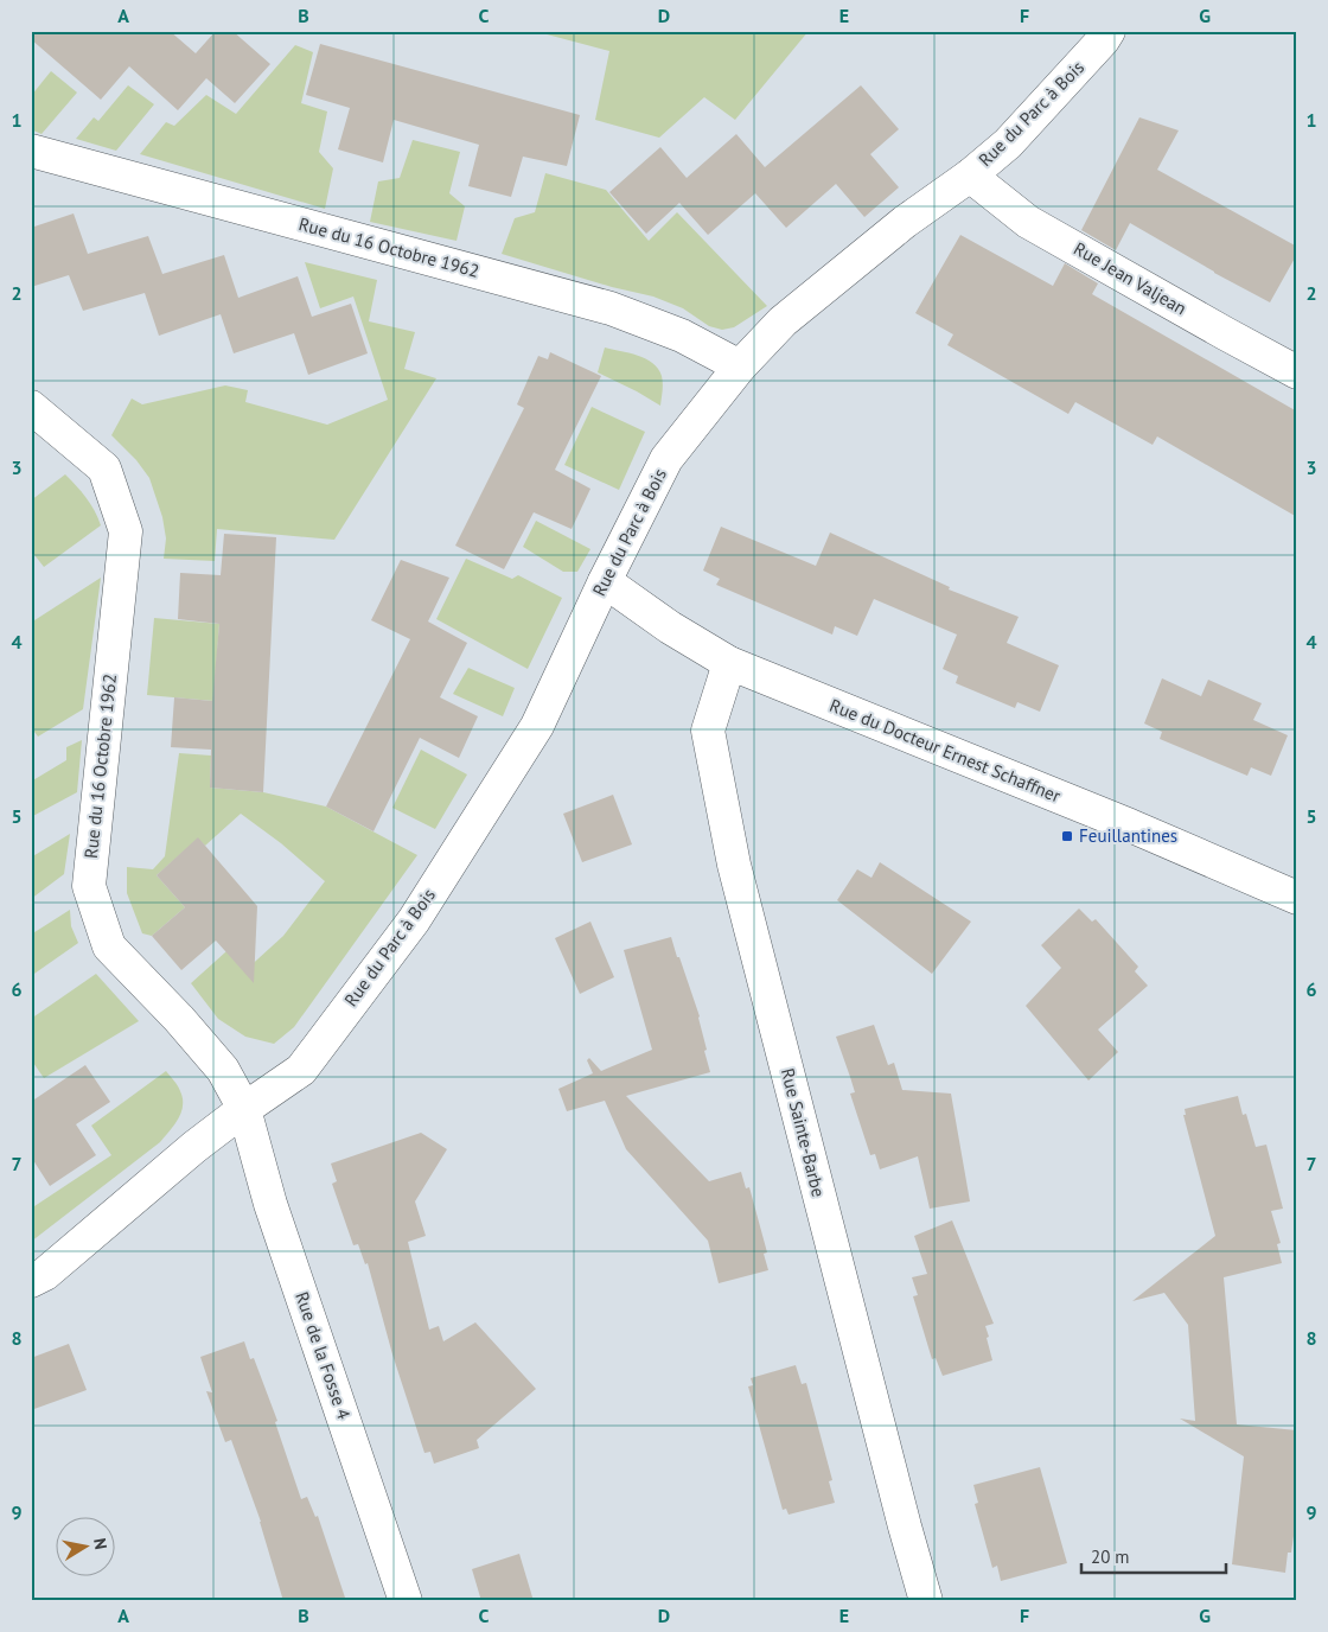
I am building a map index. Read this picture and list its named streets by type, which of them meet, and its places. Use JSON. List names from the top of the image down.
{
  "streets": {
    "street": [
      "Rue du Parc à Bois",
      "Rue du 16 Octobre 1962",
      "Rue Jean Valjean",
      "Rue du Docteur Ernest Schaffner",
      "Rue Sainte-Barbe",
      "Rue de la Fosse 4"
    ]
  },
  "crossings": [
    ["Rue du Parc à Bois", "Rue du 16 Octobre 1962"],
    ["Rue du Parc à Bois", "Rue Jean Valjean"],
    ["Rue du Parc à Bois", "Rue du Docteur Ernest Schaffner"],
    ["Rue du Parc à Bois", "Rue de la Fosse 4"],
    ["Rue du 16 Octobre 1962", "Rue de la Fosse 4"],
    ["Rue du Docteur Ernest Schaffner", "Rue Sainte-Barbe"]
  ],
  "places": {
    "transit": ["Feuillantines"]
  },
  "scale_bar": "20 m",
  "north": "right",
  "grid": {
    "columns": [
      "A",
      "B",
      "C",
      "D",
      "E",
      "F",
      "G"
    ],
    "rows": [
      "1",
      "2",
      "3",
      "4",
      "5",
      "6",
      "7",
      "8",
      "9"
    ]
  }
}
